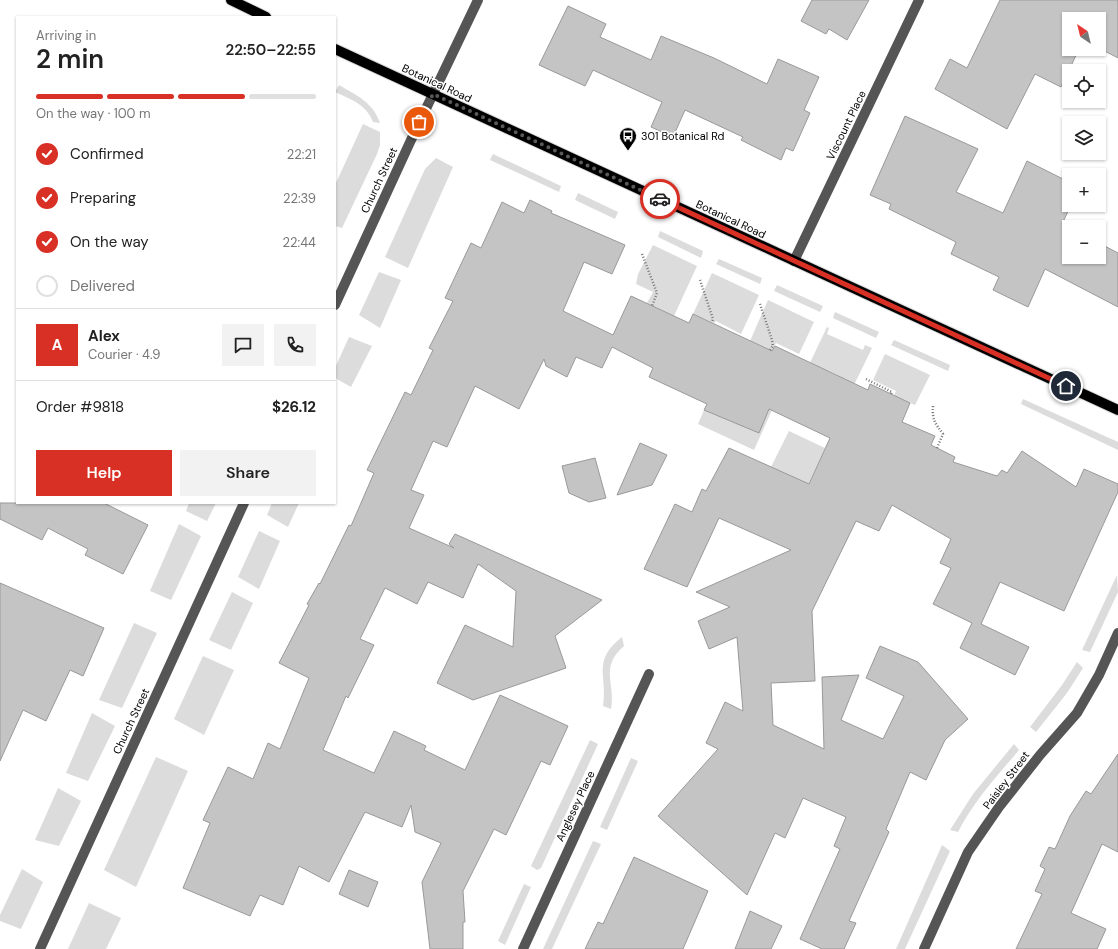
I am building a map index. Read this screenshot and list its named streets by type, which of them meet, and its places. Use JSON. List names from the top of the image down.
{
  "streets": {
    "main road": ["Botanical Road"],
    "street": [
      "Viscount Place",
      "Church Street",
      "Paisley Street",
      "Anglesey Place"
    ]
  },
  "crossings": [
    ["Botanical Road", "Viscount Place"],
    ["Botanical Road", "Church Street"]
  ],
  "places": {
    "bus stop": ["301 Botanical Rd"]
  },
  "north": "top left",
  "page": {
    "map_buttons": ["+", "−"],
    "heading": ["2 min", "Arriving in", "22:50–22:55"],
    "panel": [
      "Alex",
      "Courier · 4.9",
      "Order #9818",
      "$26.12"
    ],
    "bar": "On the way · 100 m",
    "list": [
      ["Confirmed", "22:21"],
      ["Preparing", "22:39"],
      ["On the way", "22:44"],
      "Delivered"
    ],
    "round": "A",
    "buttons": ["Help", "Share"]
  }
}
